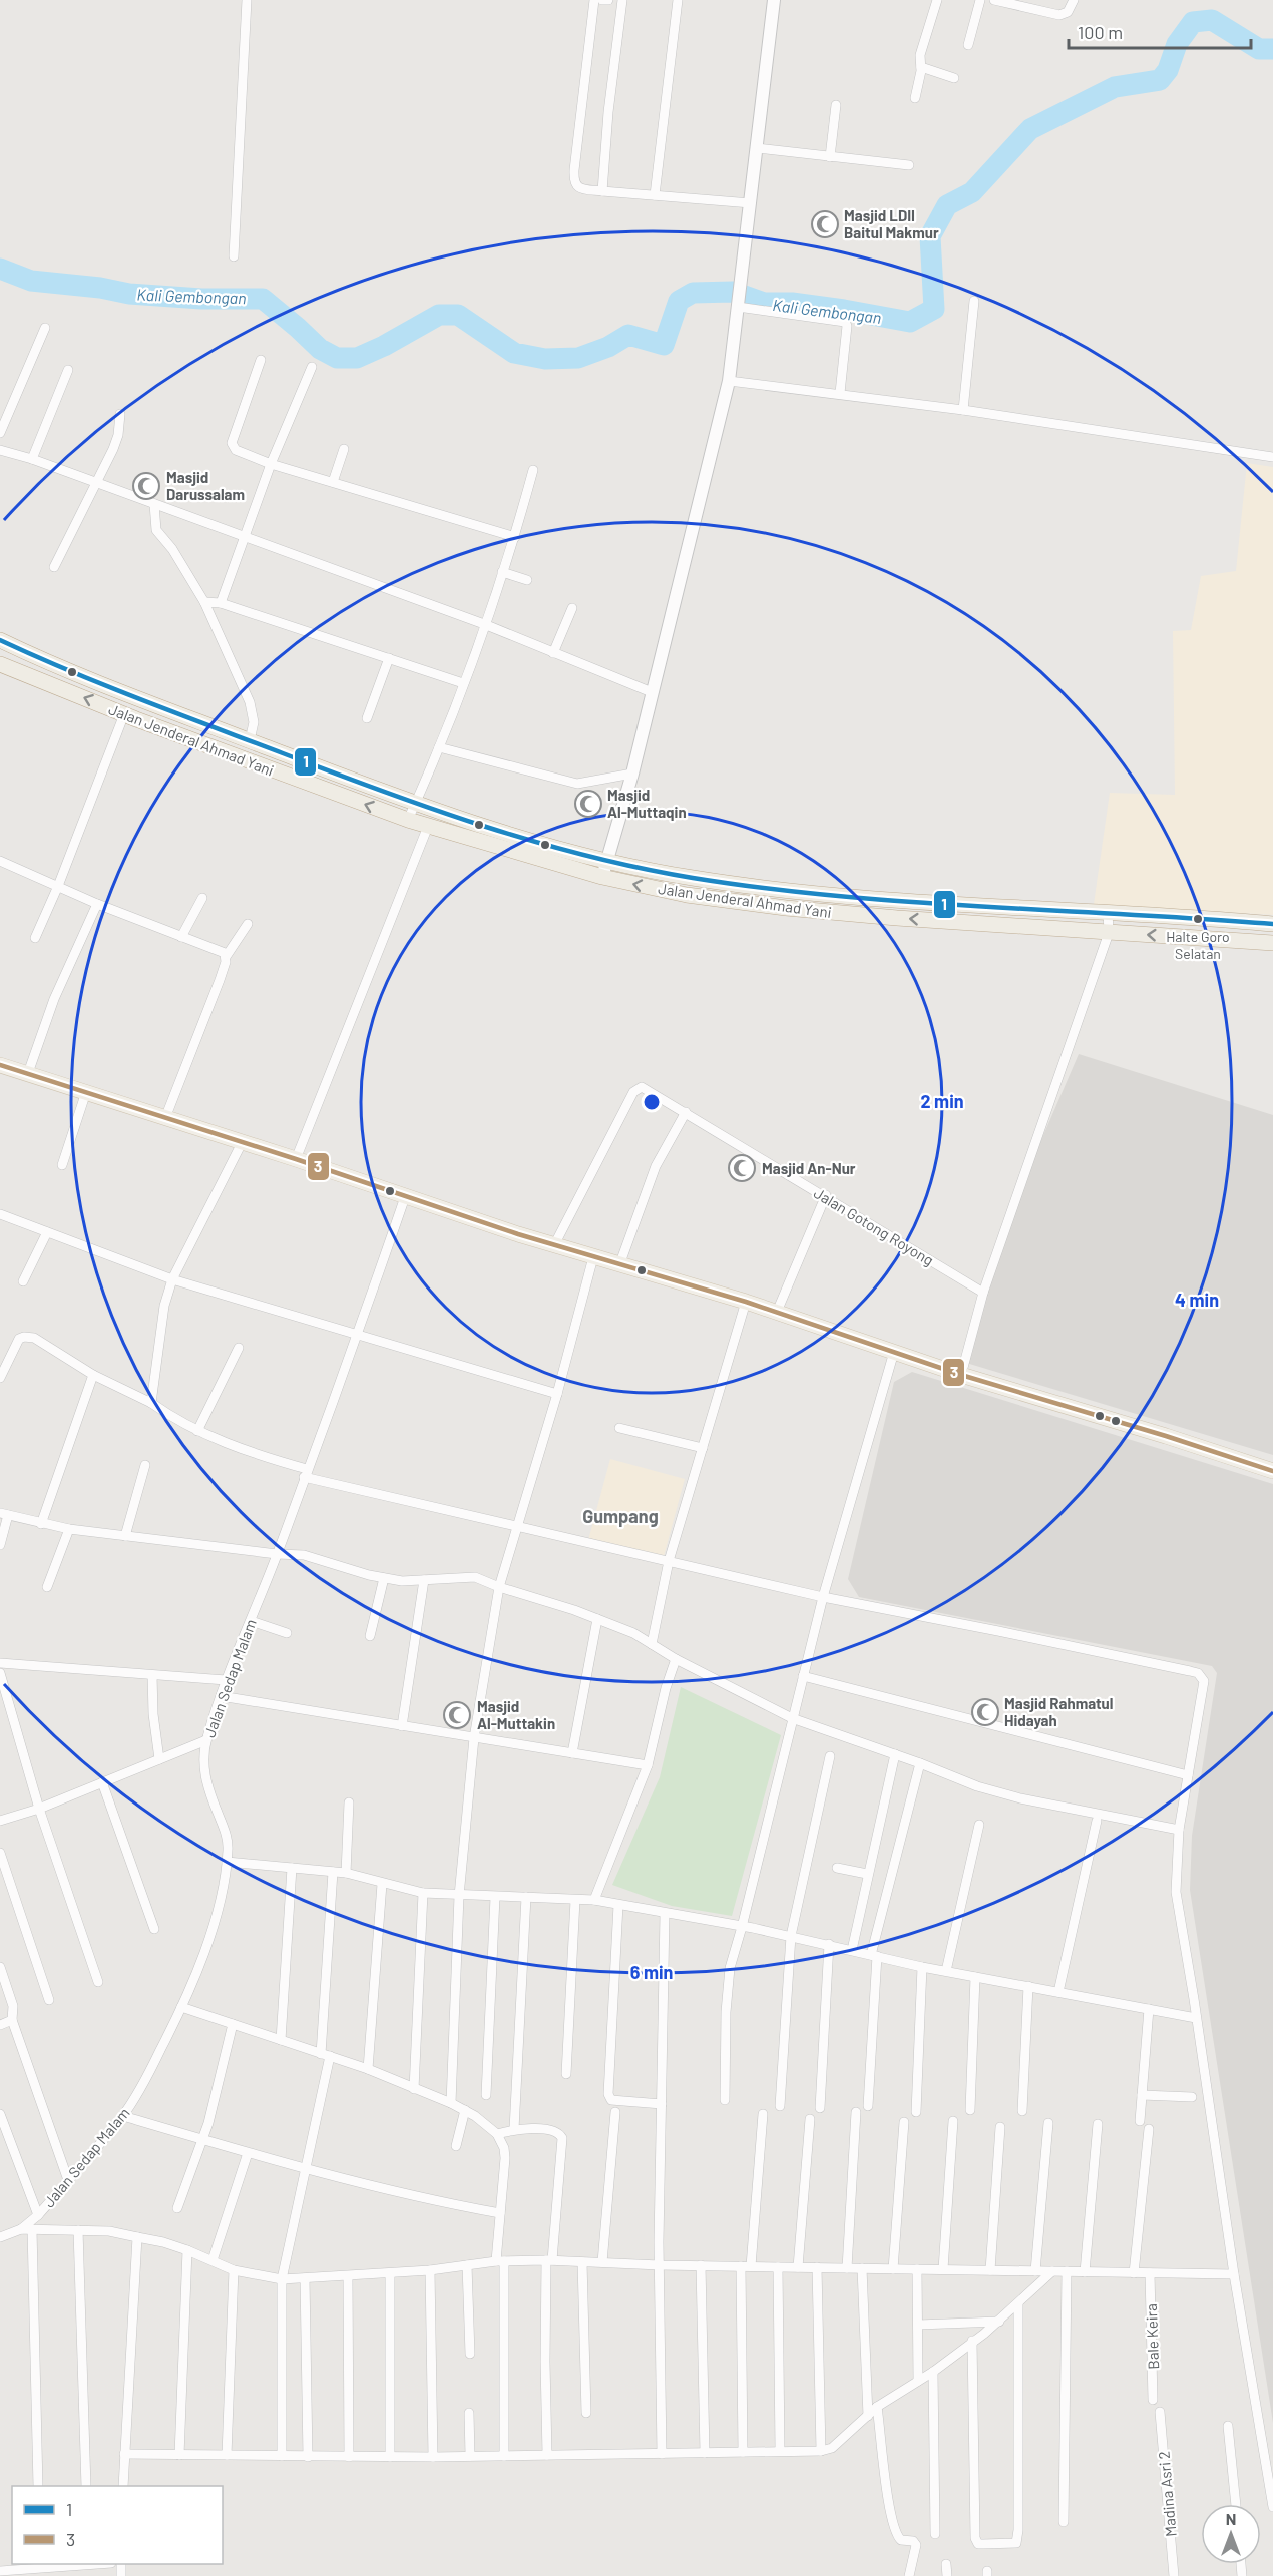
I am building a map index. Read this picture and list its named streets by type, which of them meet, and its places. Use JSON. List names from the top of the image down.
{
  "streets": {
    "highway": ["Jalan Jenderal Ahmad Yani"],
    "street": [
      "Jalan Gotong Royong",
      "Jalan Sedap Malam",
      "Bale Keira",
      "Madina Asri 2"
    ]
  },
  "districts": ["Gumpang"],
  "water": ["Kali Gembongan"],
  "places": {
    "mosque": [
      "Masjid LDII Baitul Makmur",
      "Masjid Darussalam",
      "Masjid Al-Muttaqin",
      "Masjid An-Nur",
      "Masjid Rahmatul Hidayah",
      "Masjid Al-Muttakin"
    ],
    "other": ["Halte Goro Selatan"]
  },
  "lines": ["transit line 1", "transit line 3"],
  "legend": ["1", "3"],
  "scale_bar": "100 m",
  "north": "top",
  "rings": ["2 min", "4 min", "6 min"]
}
